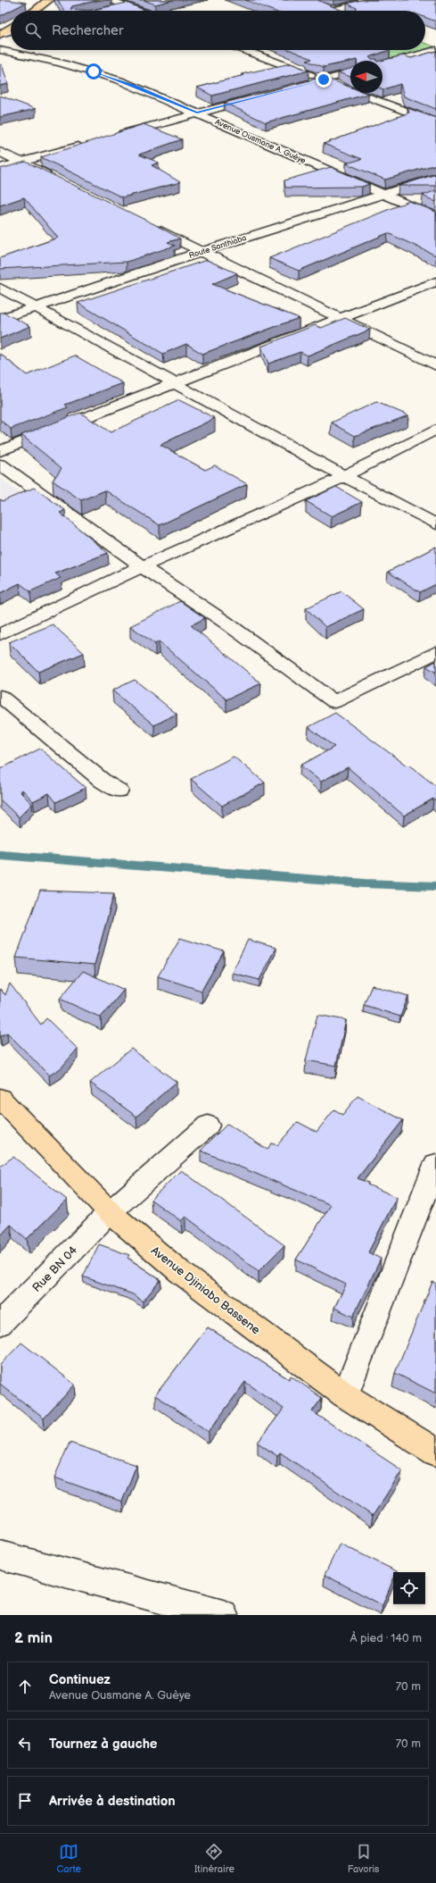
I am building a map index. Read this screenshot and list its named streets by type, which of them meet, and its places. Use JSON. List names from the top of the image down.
{
  "streets": {
    "main road": ["Avenue Djiniabo Bassene"],
    "street": ["Avenue Ousmane A. Guèye", "Route Santhiaba", "Rue BN 04"]
  },
  "crossings": [
    ["Avenue Ousmane A. Guèye", "Route Santhiaba"],
    ["Rue BN 04", "Avenue Djiniabo Bassene"]
  ],
  "north": "left",
  "page": {
    "search": "Rechercher",
    "heading": ["2 min", "À pied · 140 m"],
    "list": [
      ["Continuez", "Avenue Ousmane A. Guèye", "70 m"],
      ["Tournez à gauche", "70 m"],
      "Arrivée à destination"
    ],
    "nav": ["Carte", "Itinéraire", "Favoris"]
  }
}
